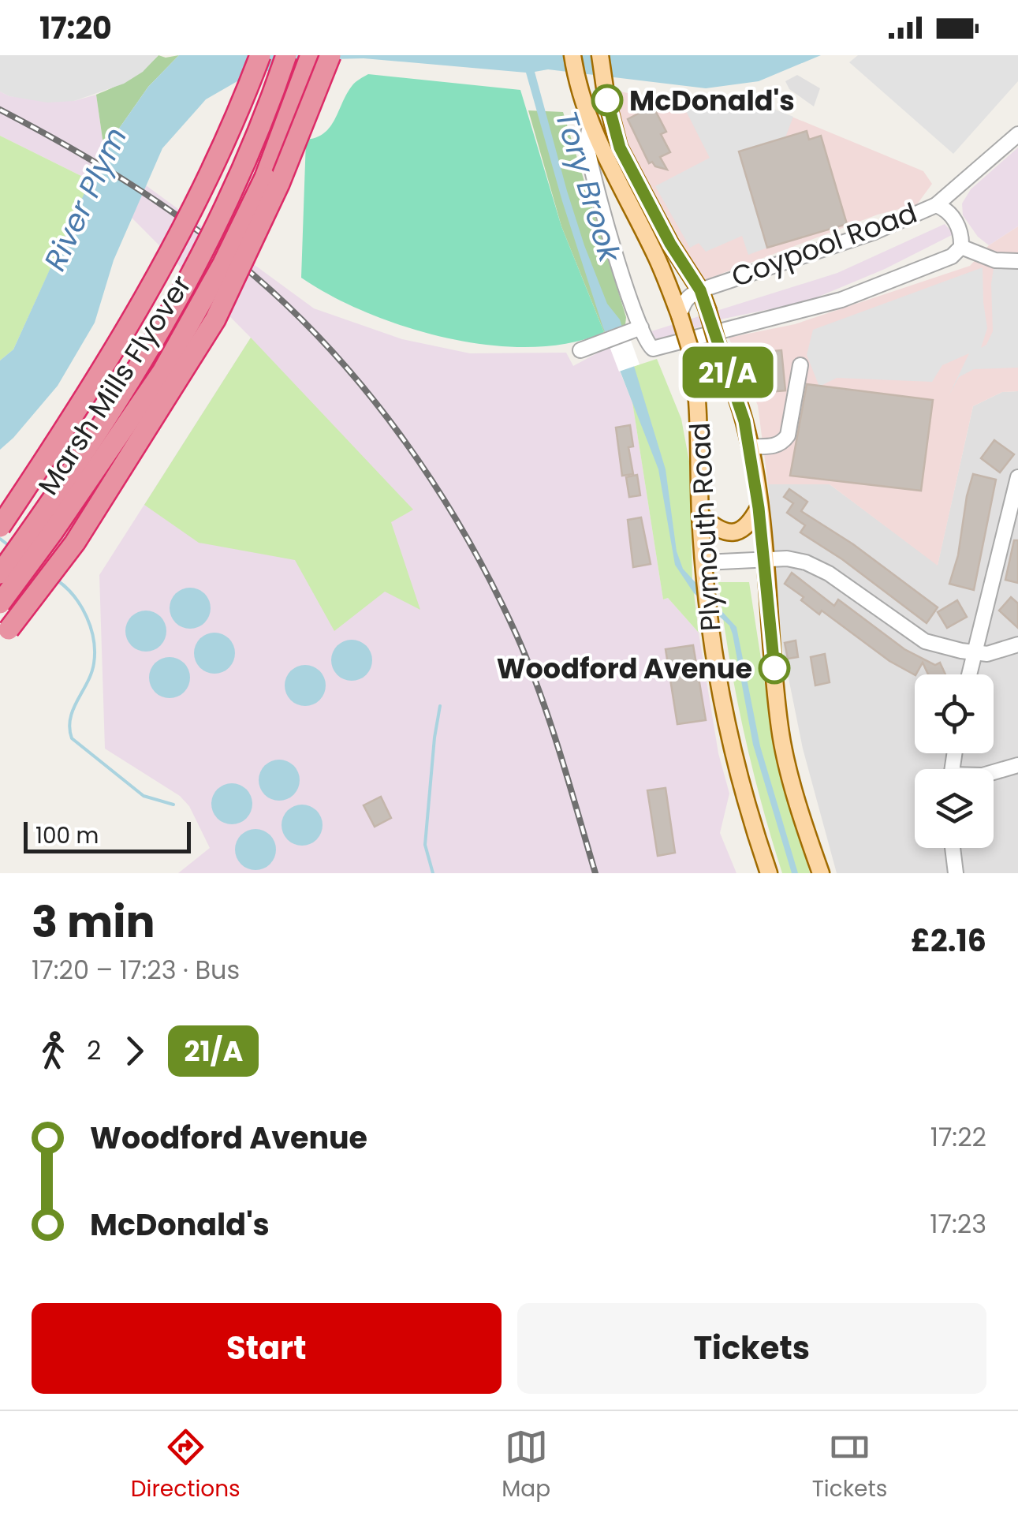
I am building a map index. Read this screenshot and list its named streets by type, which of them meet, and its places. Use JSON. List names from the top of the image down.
{
  "streets": {
    "highway": ["Marsh Mills Flyover"],
    "main road": ["Plymouth Road"],
    "street": ["Coypool Road"]
  },
  "crossings": [
    ["Coypool Road", "Plymouth Road"]
  ],
  "water": ["Tory Brook", "River Plym"],
  "places": ["McDonald's", "Woodford Avenue"],
  "lines": ["bus line 21/A"],
  "scale_bar": "100 m",
  "page": {
    "status": "17:20",
    "on_map": "21/A",
    "scale": "100 m",
    "heading": ["3 min", "17:20 – 17:23 · Bus", "£2.16"],
    "legs": ["2", "21/A"],
    "list": [
      {
        "name": "Woodford Avenue",
        "value": "17:22"
      },
      {
        "name": "McDonald's",
        "value": "17:23"
      }
    ],
    "buttons": ["Start", "Tickets"],
    "tabs": ["Directions", "Map", "Tickets"]
  }
}
